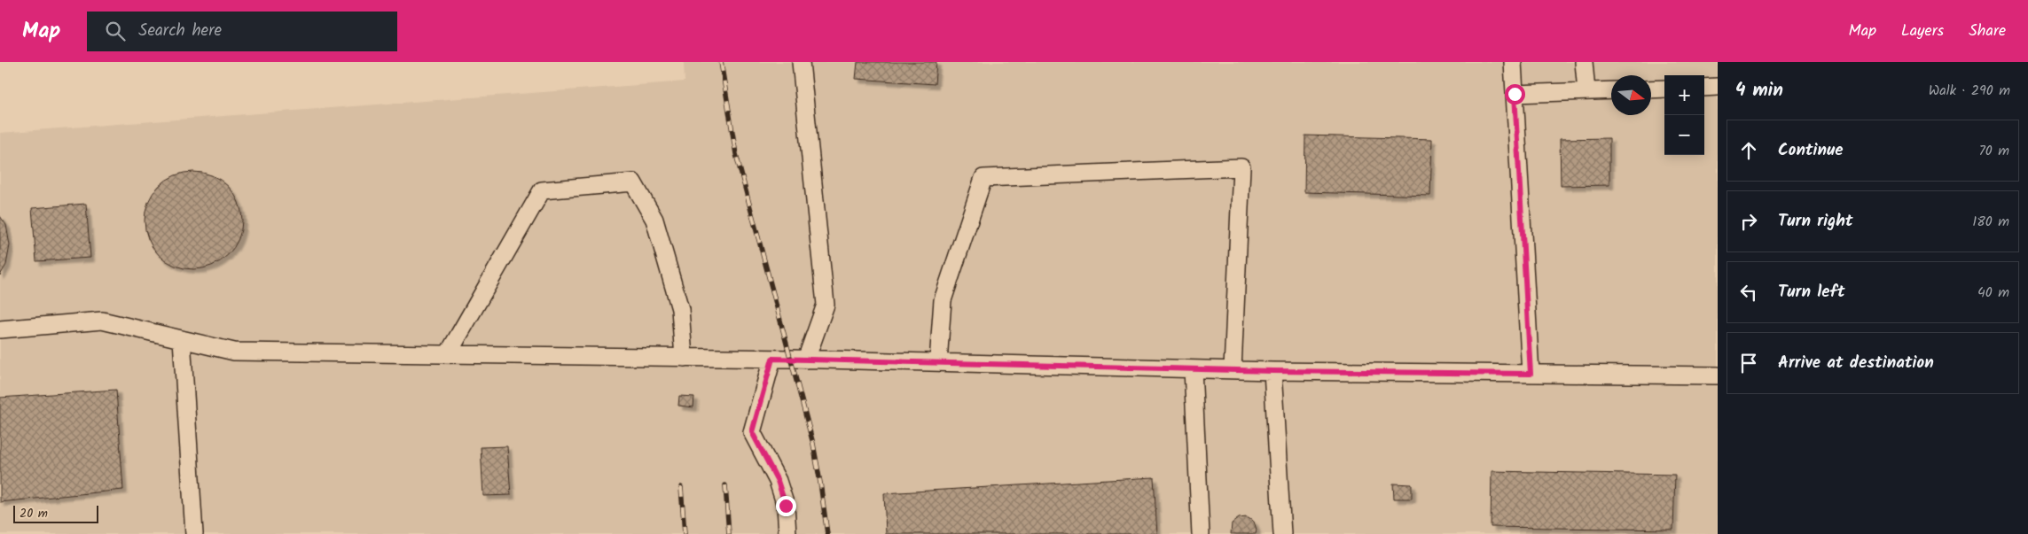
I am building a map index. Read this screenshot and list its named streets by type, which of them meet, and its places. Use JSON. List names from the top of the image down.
{
  "scale_bar": "20 m",
  "north": "right",
  "page": {
    "header": "Map",
    "search": "Search here",
    "nav": ["Map", "Layers", "Share"],
    "heading": ["4 min", "Walk · 290 m"],
    "map_buttons": ["+", "−"],
    "list": [
      ["Continue", "70 m"],
      ["Turn right", "180 m"],
      ["Turn left", "40 m"],
      "Arrive at destination"
    ],
    "scale": "20 m"
  }
}
